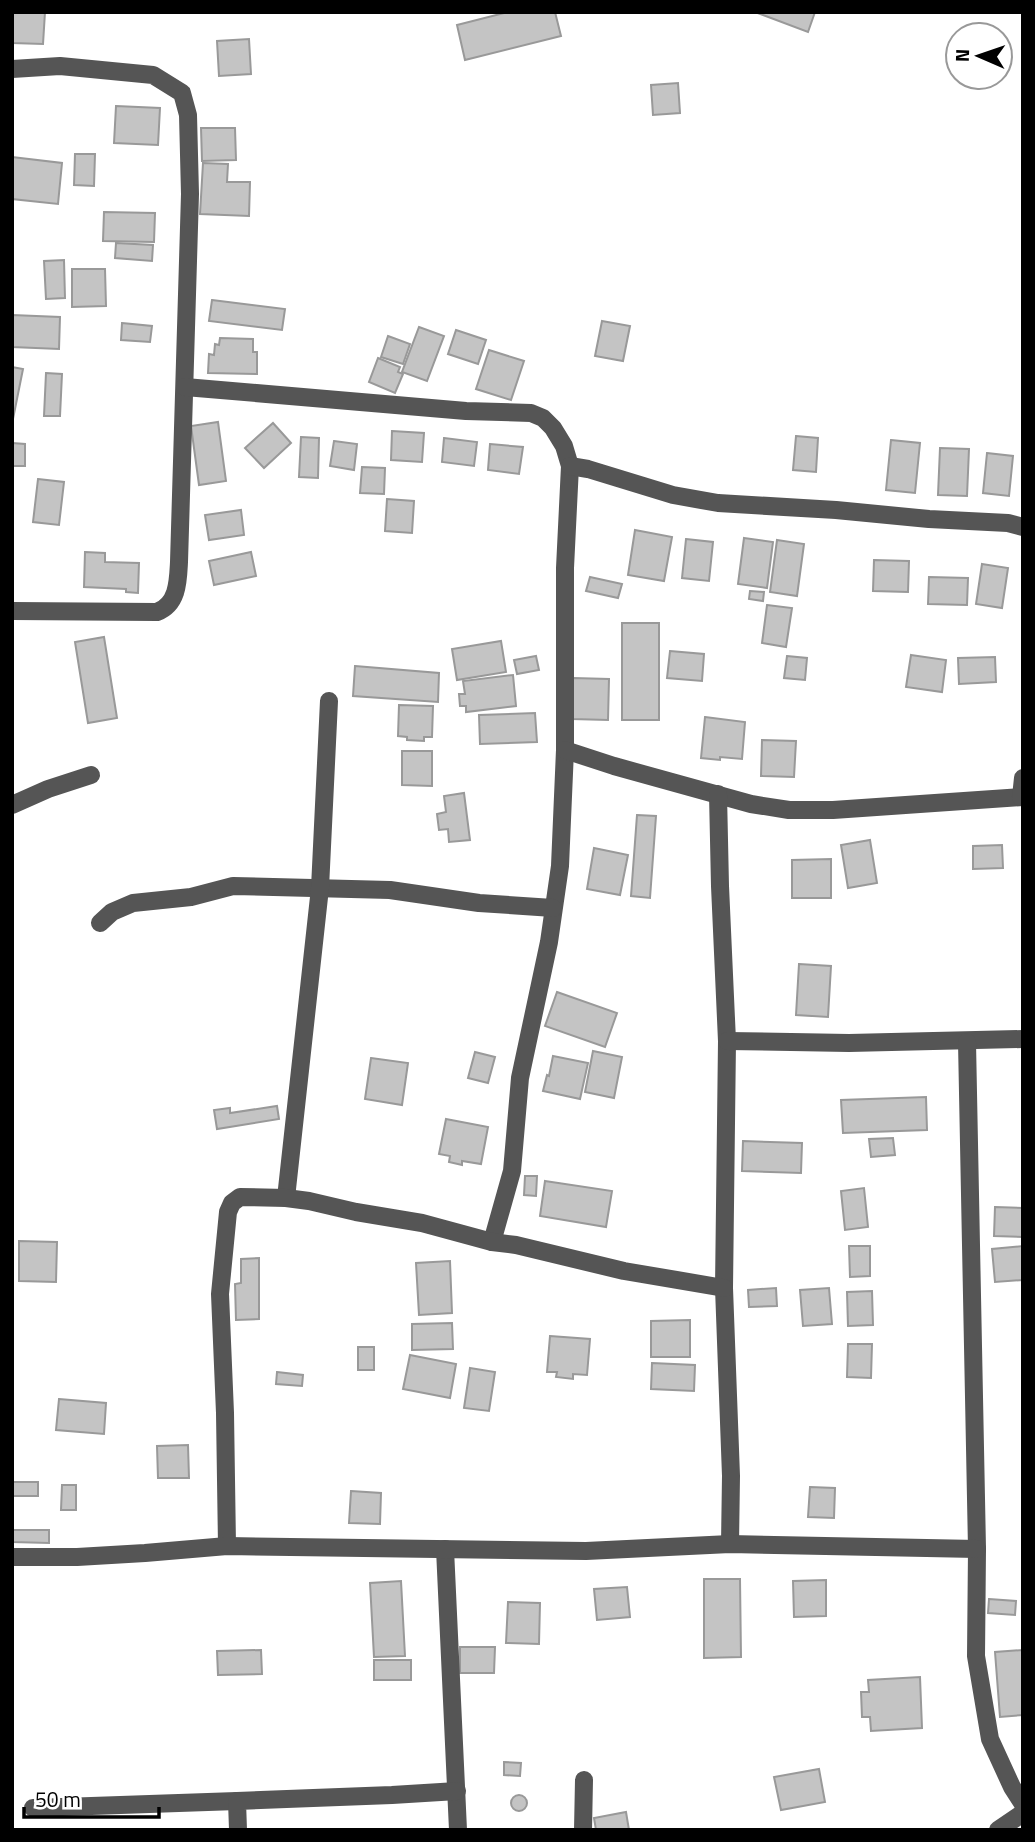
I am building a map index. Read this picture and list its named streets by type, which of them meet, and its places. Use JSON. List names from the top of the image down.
{
  "scale_bar": "50 m",
  "north": "left"
}
